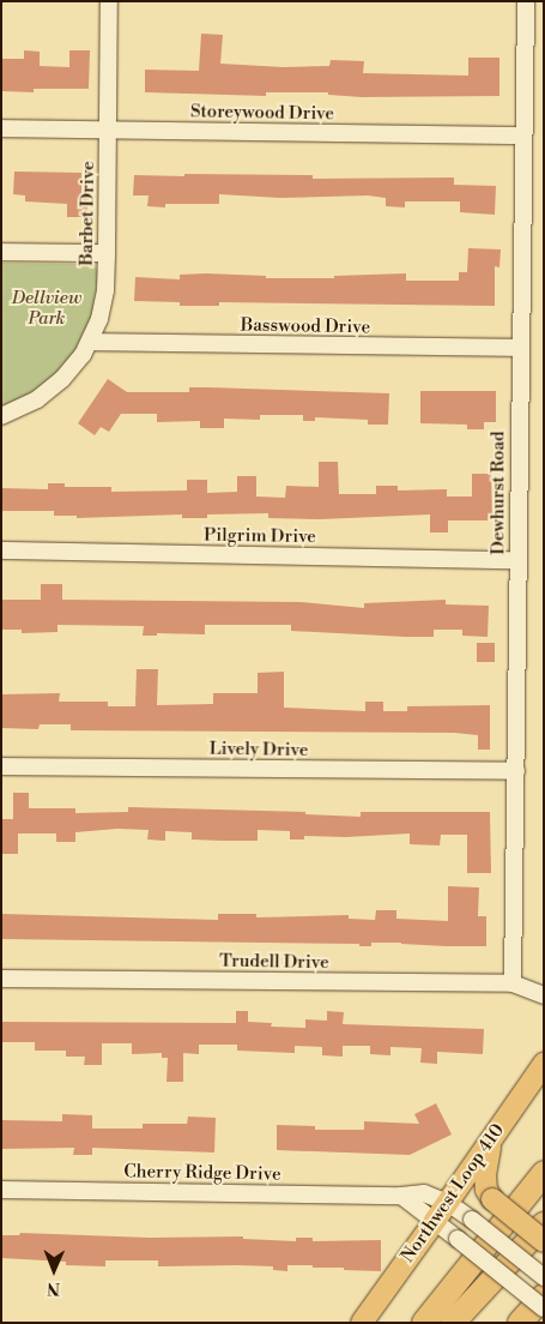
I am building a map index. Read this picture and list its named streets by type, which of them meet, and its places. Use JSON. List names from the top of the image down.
{
  "streets": {
    "main road": ["Northwest Loop 410"],
    "street": [
      "Storeywood Drive",
      "Barbet Drive",
      "Basswood Drive",
      "Dewhurst Road",
      "Pilgrim Drive",
      "Lively Drive",
      "Trudell Drive",
      "Cherry Ridge Drive"
    ]
  },
  "crossings": [
    ["Storeywood Drive", "Barbet Drive"],
    ["Storeywood Drive", "Dewhurst Road"],
    ["Barbet Drive", "Basswood Drive"],
    ["Basswood Drive", "Dewhurst Road"],
    ["Dewhurst Road", "Pilgrim Drive"],
    ["Dewhurst Road", "Lively Drive"],
    ["Dewhurst Road", "Trudell Drive"],
    ["Cherry Ridge Drive", "Northwest Loop 410"]
  ],
  "parks": ["Dellview Park"],
  "north": "bottom"
}
